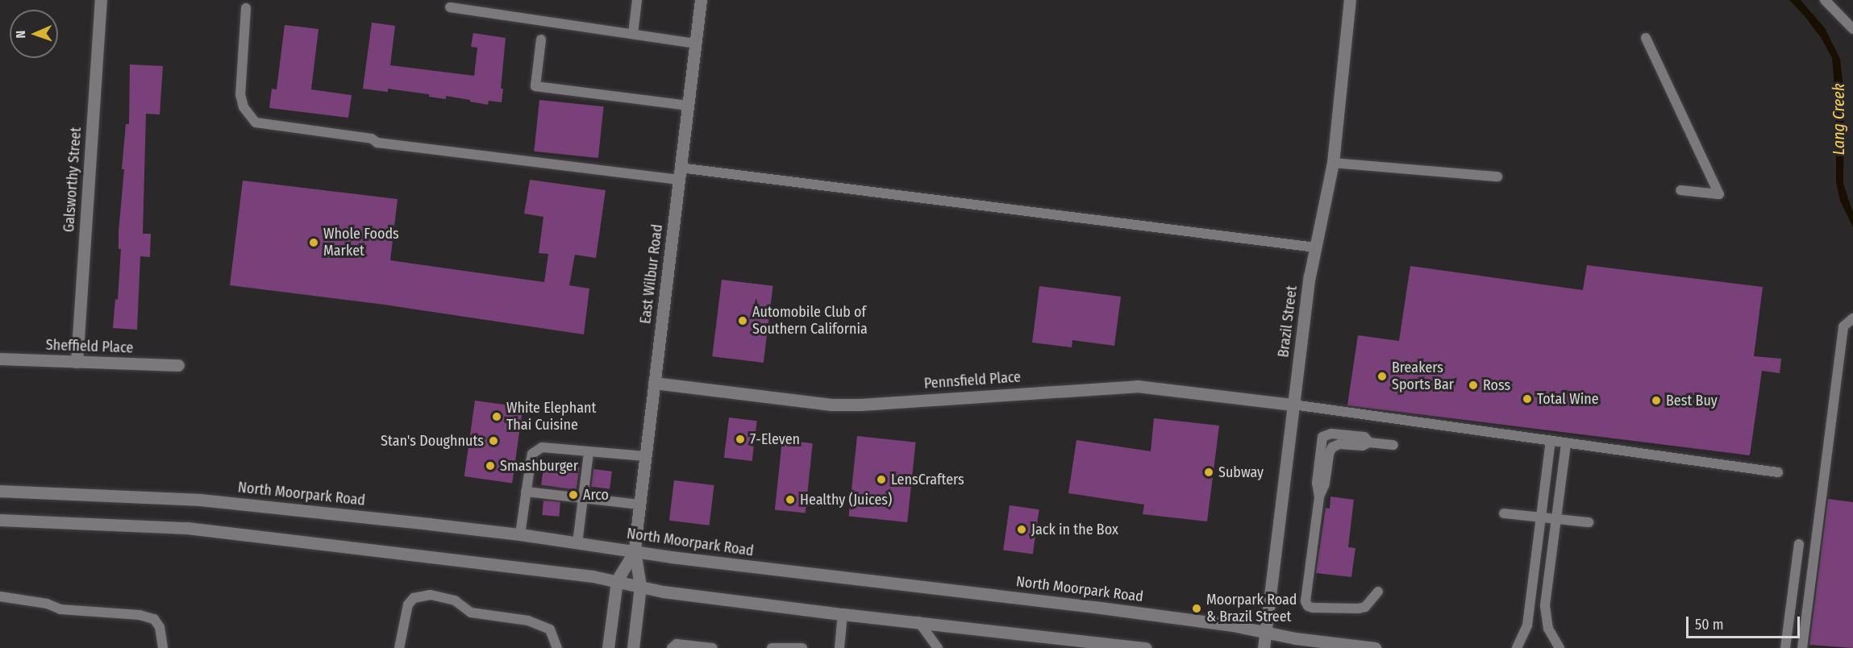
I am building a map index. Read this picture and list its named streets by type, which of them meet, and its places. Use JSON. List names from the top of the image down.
{
  "streets": {
    "street": [
      "Galsworthy Street",
      "East Wilbur Road",
      "Brazil Street",
      "Sheffield Place",
      "Pennsfield Place",
      "North Moorpark Road"
    ]
  },
  "crossings": [
    ["Galsworthy Street", "Sheffield Place"],
    ["East Wilbur Road", "Pennsfield Place"],
    ["East Wilbur Road", "North Moorpark Road"],
    ["Brazil Street", "Pennsfield Place"],
    ["Brazil Street", "North Moorpark Road"]
  ],
  "water": ["Lang Creek"],
  "places": [
    "Whole Foods Market",
    "Automobile Club of Southern California",
    "Breakers Sports Bar",
    "Ross",
    "Total Wine",
    "Best Buy",
    "White Elephant Thai Cuisine",
    "7-Eleven",
    "Stan's Doughnuts",
    "Smashburger",
    "Subway",
    "LensCrafters",
    "Arco",
    "Healthy (Juices)",
    "Jack in the Box",
    "Moorpark Road & Brazil Street"
  ],
  "scale_bar": "50 m",
  "north": "left"
}
